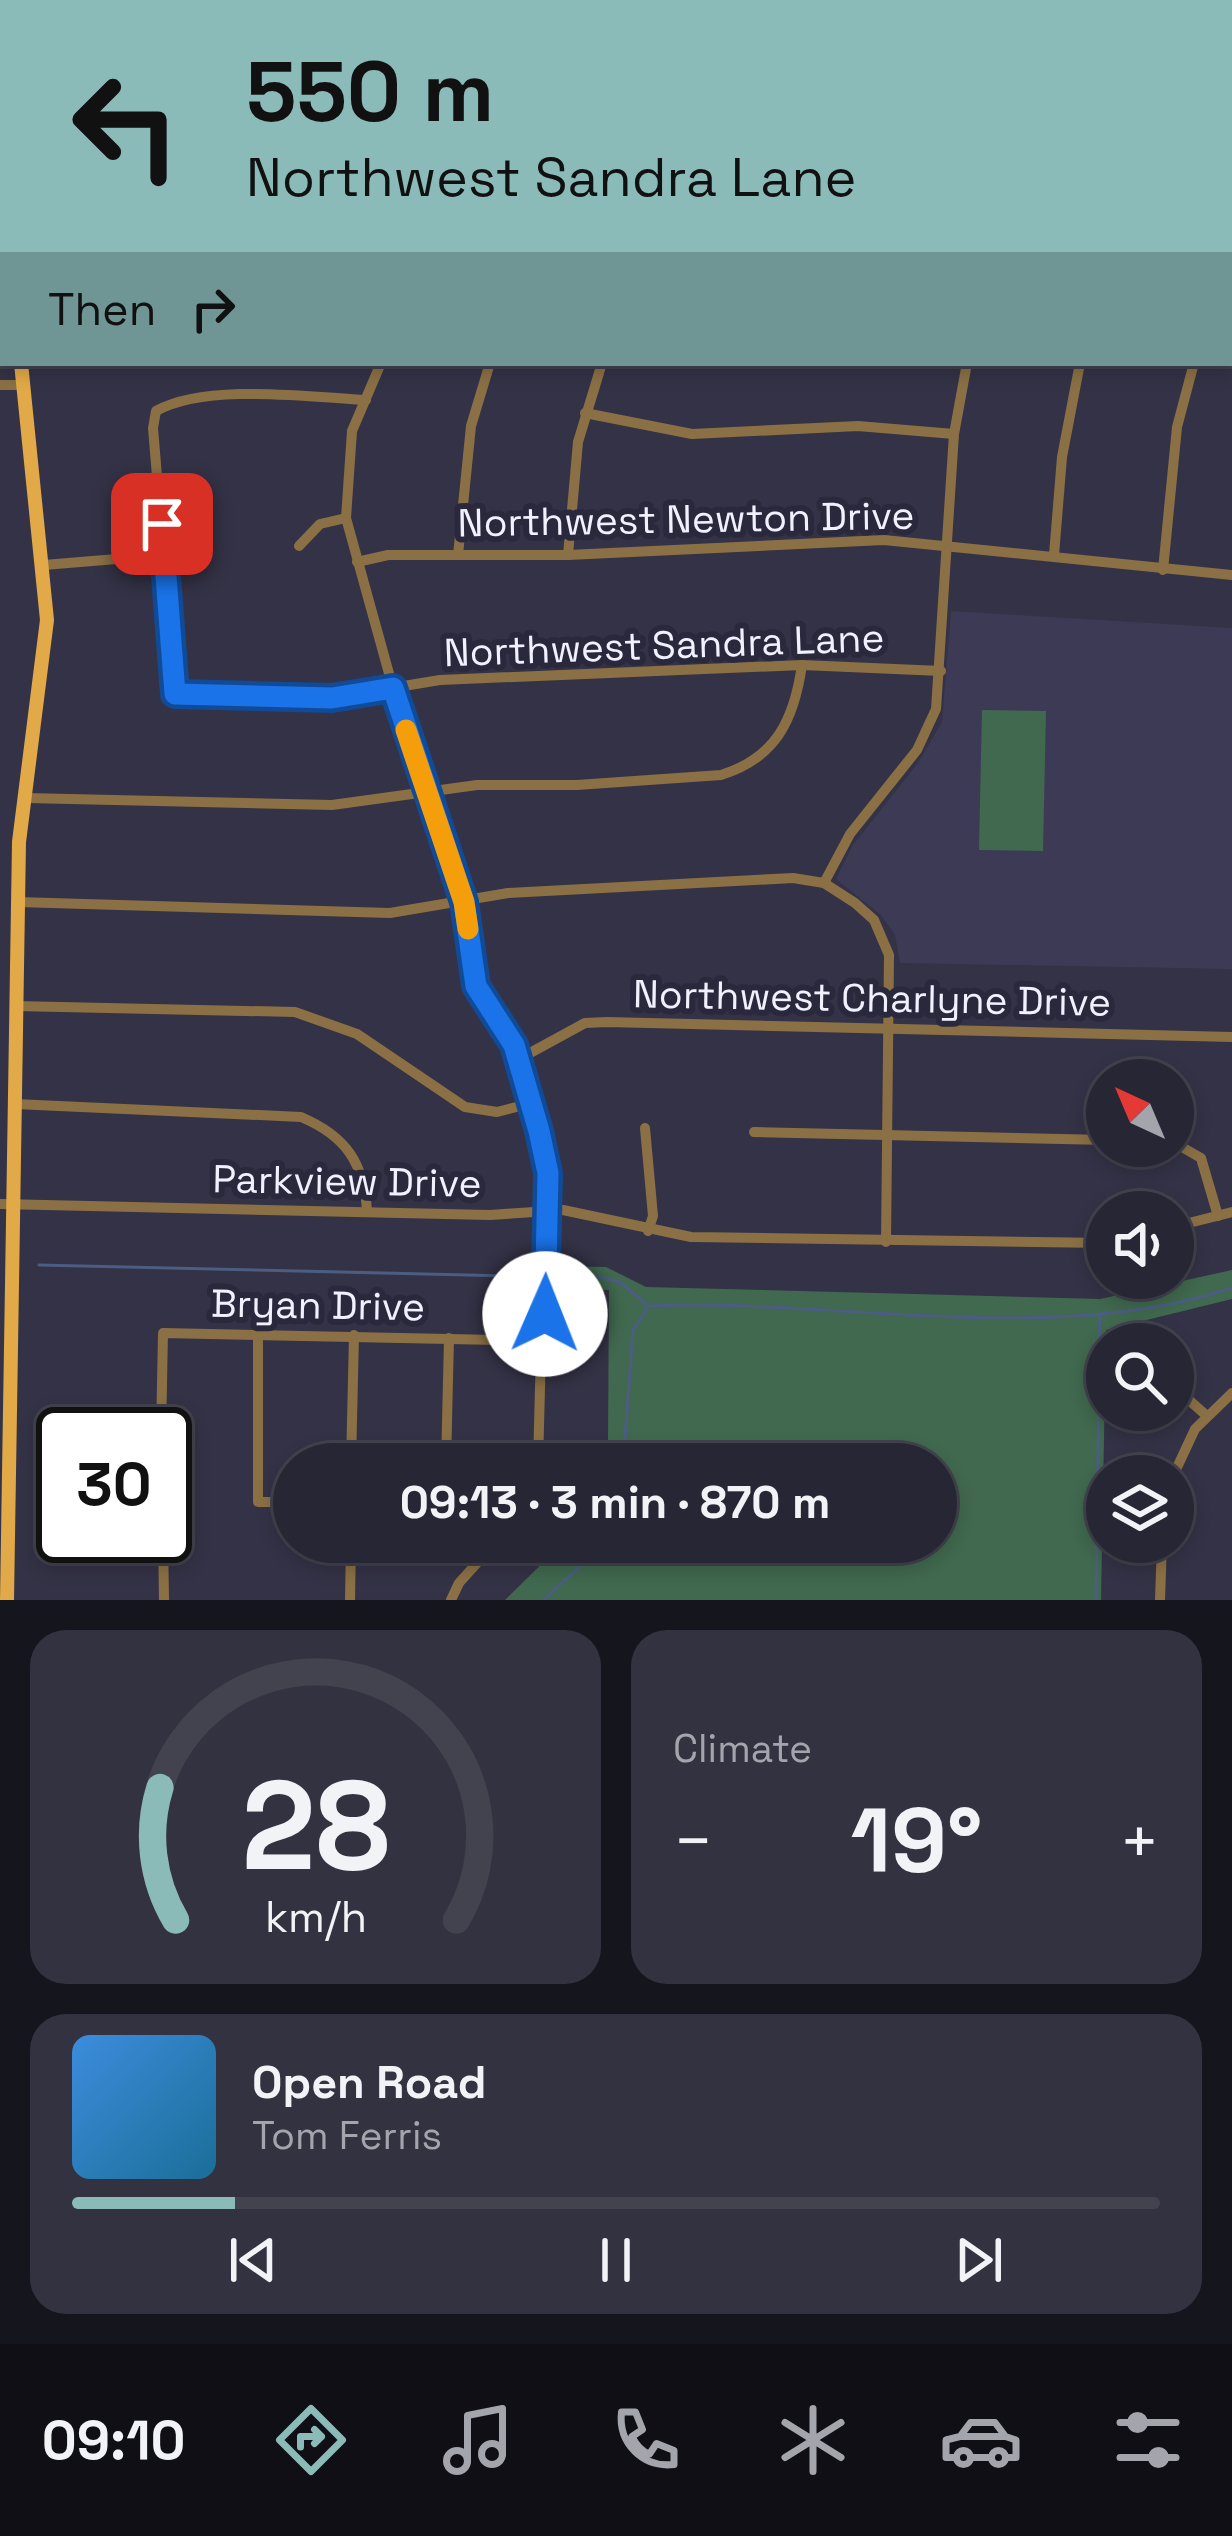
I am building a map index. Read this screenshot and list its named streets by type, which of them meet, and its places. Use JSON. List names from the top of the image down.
{
  "streets": {
    "street": [
      "Northwest Newton Drive",
      "Northwest Sandra Lane",
      "Northwest Charlyne Drive",
      "Parkview Drive",
      "Bryan Drive"
    ]
  },
  "north": "top left",
  "page": {
    "turn": ["550 m", "Northwest Sandra Lane"],
    "then": "Then",
    "limit": "30",
    "trip": "09:13 · 3 min · 870 m",
    "tile": "Climate",
    "heat": ["−", "19°", "+"],
    "song": ["Open Road", "Tom Ferris"],
    "tabs": "09:10",
    "gauge": ["28", "km/h"]
  }
}
